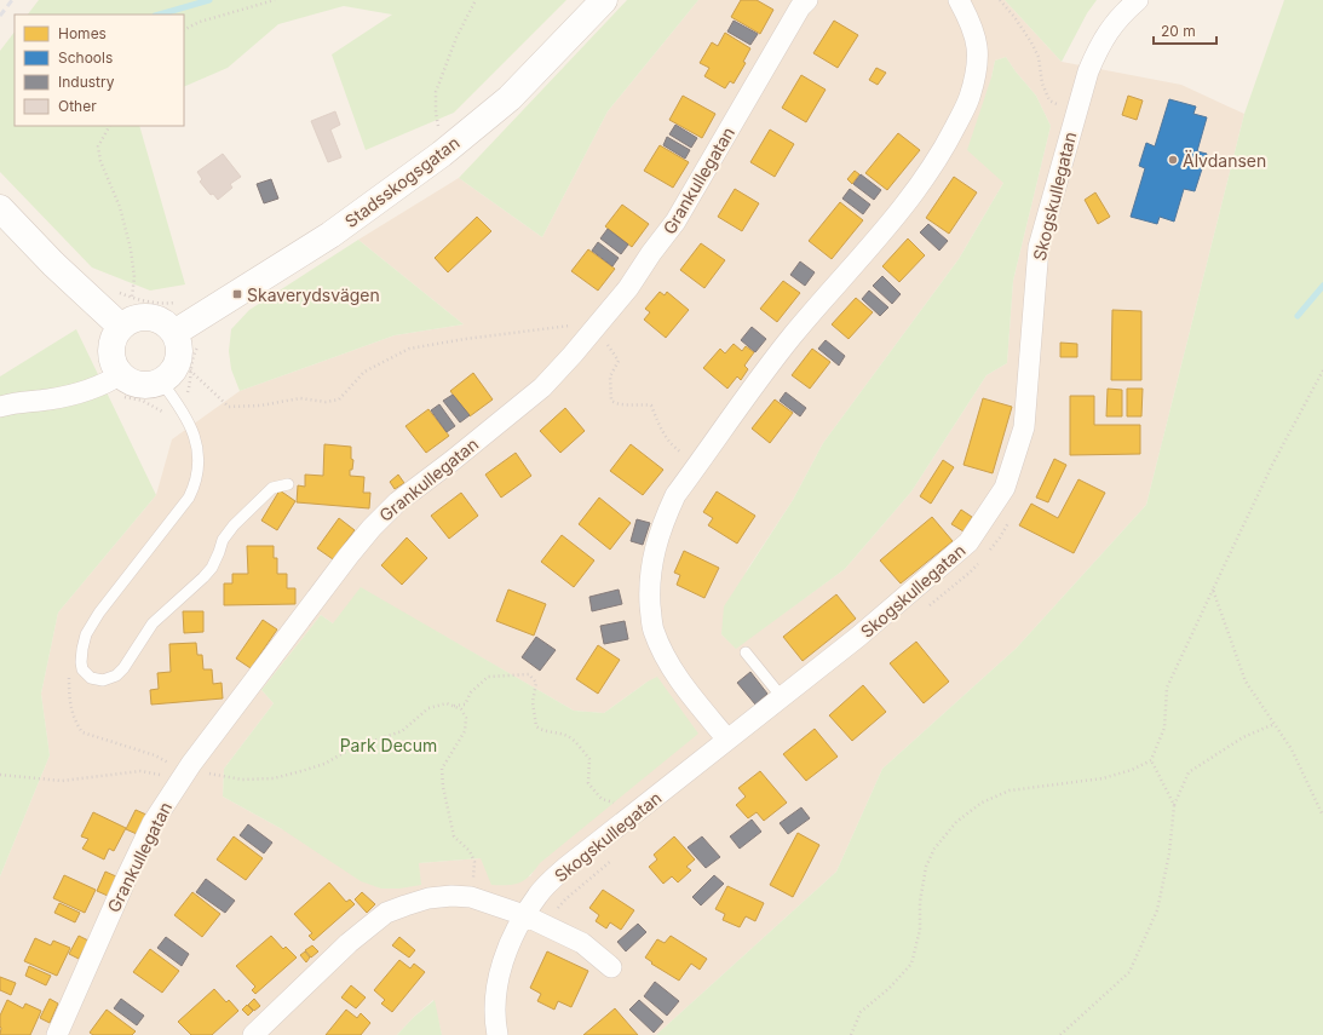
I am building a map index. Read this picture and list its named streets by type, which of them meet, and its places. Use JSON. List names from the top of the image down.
{
  "streets": {
    "street": ["Grankullegatan", "Stadsskogsgatan", "Skogskullegatan"]
  },
  "parks": ["Park Decum"],
  "places": {
    "other": ["Älvdansen"],
    "transit": ["Skaverydsvägen"]
  },
  "legend": [
    "Homes",
    "Schools",
    "Industry",
    "Other"
  ],
  "scale_bar": "20 m"
}
